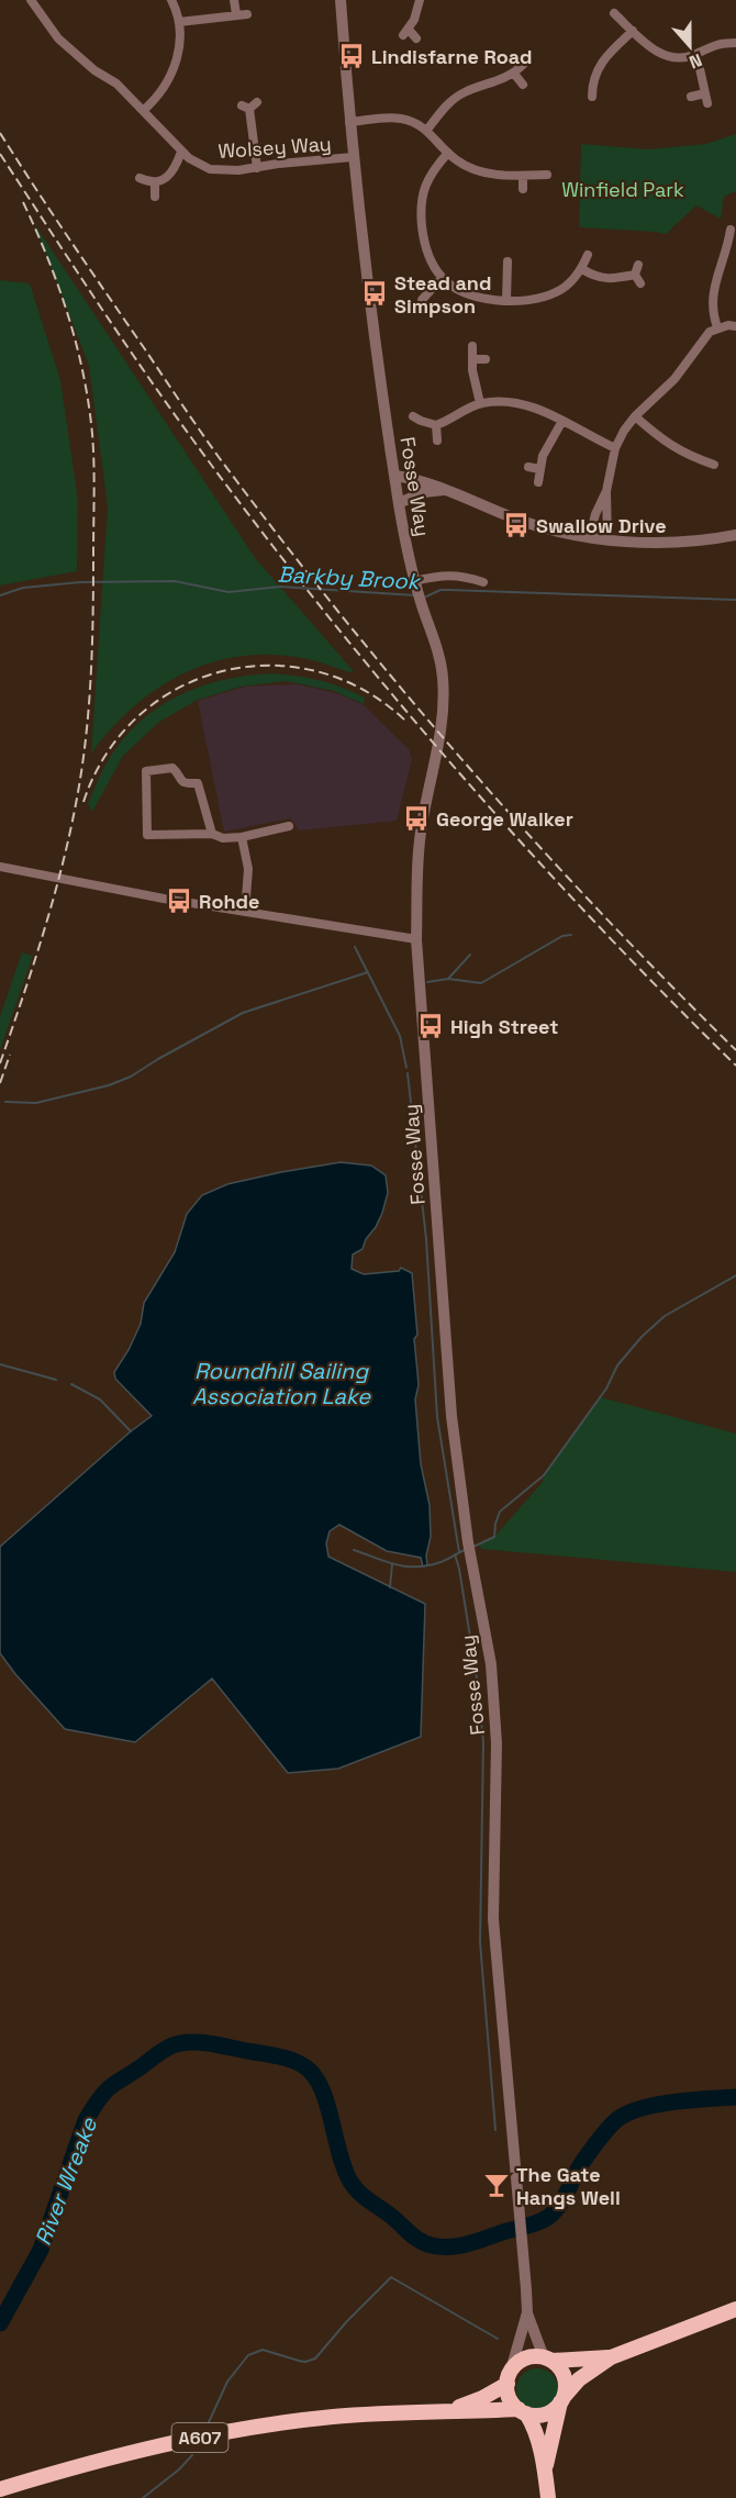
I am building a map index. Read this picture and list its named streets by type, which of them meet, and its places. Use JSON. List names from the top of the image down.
{
  "streets": {
    "highway": ["A607"],
    "street": ["Wolsey Way", "Fosse Way"]
  },
  "crossings": [
    ["Wolsey Way", "Fosse Way"],
    ["Fosse Way", "A607"]
  ],
  "water": ["Barkby Brook", "Roundhill Sailing Association Lake", "River Wreake"],
  "parks": ["Winfield Park"],
  "places": {
    "bus stop": [
      "Lindisfarne Road",
      "Stead and Simpson",
      "Swallow Drive",
      "George Walker",
      "Rohde",
      "High Street"
    ],
    "bar": ["The Gate Hangs Well"]
  },
  "north": "bottom"
}
